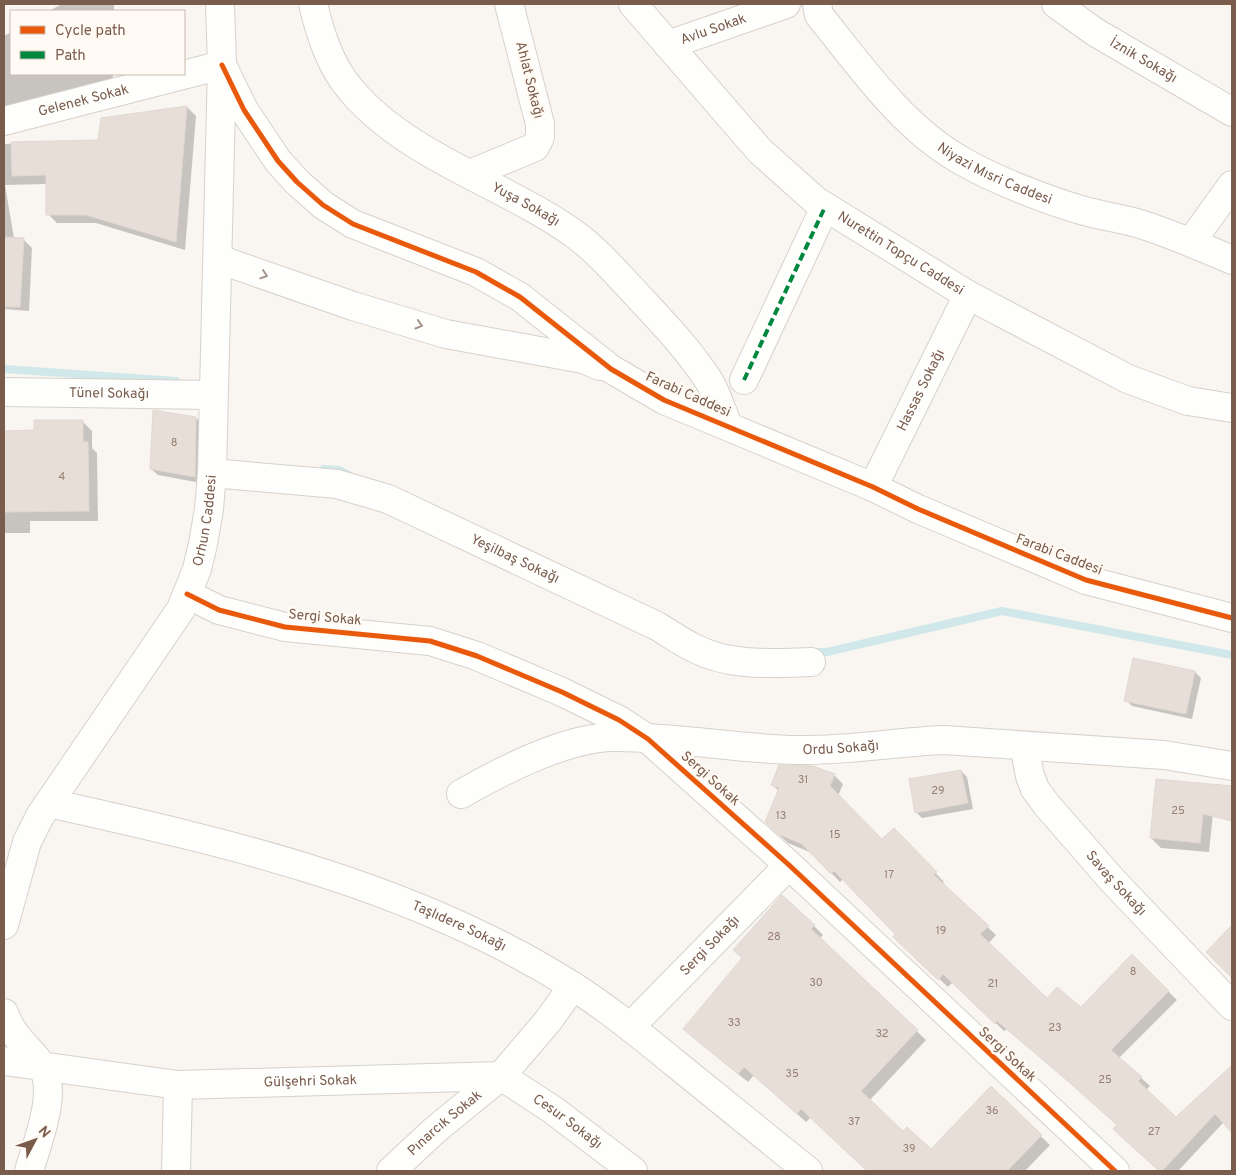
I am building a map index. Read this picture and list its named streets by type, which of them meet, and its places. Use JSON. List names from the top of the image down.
{
  "streets": {
    "street": [
      "Avlu Sokak",
      "İznik Sokağı",
      "Ahlat Sokağı",
      "Gelenek Sokak",
      "Niyazi Mısri Caddesi",
      "Yuşa Sokağı",
      "Nurettin Topçu Caddesi",
      "Hassas Sokağı",
      "Tünel Sokağı",
      "Farabi Caddesi",
      "Orhun Caddesi",
      "Yeşilbaş Sokağı",
      "Sergi Sokak",
      "Ordu Sokağı",
      "Savaş Sokağı",
      "Taşlıdere Sokağı",
      "Sergi Sokağı",
      "Gülşehri Sokak",
      "Pınarcık Sokak",
      "Cesur Sokağı"
    ]
  },
  "crossings": [
    ["Avlu Sokak", "Nurettin Topçu Caddesi"],
    ["Ahlat Sokağı", "Yuşa Sokağı"],
    ["Gelenek Sokak", "Farabi Caddesi"],
    ["Gelenek Sokak", "Orhun Caddesi"],
    ["Yuşa Sokağı", "Farabi Caddesi"],
    ["Nurettin Topçu Caddesi", "Hassas Sokağı"],
    ["Hassas Sokağı", "Farabi Caddesi"],
    ["Tünel Sokağı", "Orhun Caddesi"],
    ["Farabi Caddesi", "Orhun Caddesi"],
    ["Orhun Caddesi", "Yeşilbaş Sokağı"],
    ["Orhun Caddesi", "Sergi Sokak"],
    ["Orhun Caddesi", "Taşlıdere Sokağı"],
    ["Sergi Sokak", "Ordu Sokağı"],
    ["Sergi Sokak", "Sergi Sokağı"],
    ["Ordu Sokağı", "Savaş Sokağı"],
    ["Taşlıdere Sokağı", "Sergi Sokağı"],
    ["Gülşehri Sokak", "Pınarcık Sokak"],
    ["Gülşehri Sokak", "Cesur Sokağı"],
    ["Pınarcık Sokak", "Cesur Sokağı"]
  ],
  "house_numbers": [
    "8",
    "4",
    "31",
    "29",
    "25",
    "13",
    "15",
    "17",
    "19",
    "28",
    "8",
    "30",
    "21",
    "33",
    "23",
    "32",
    "35",
    "25",
    "36",
    "37",
    "27",
    "39"
  ],
  "legend": ["Cycle path", "Path"],
  "north": "top right"
}
